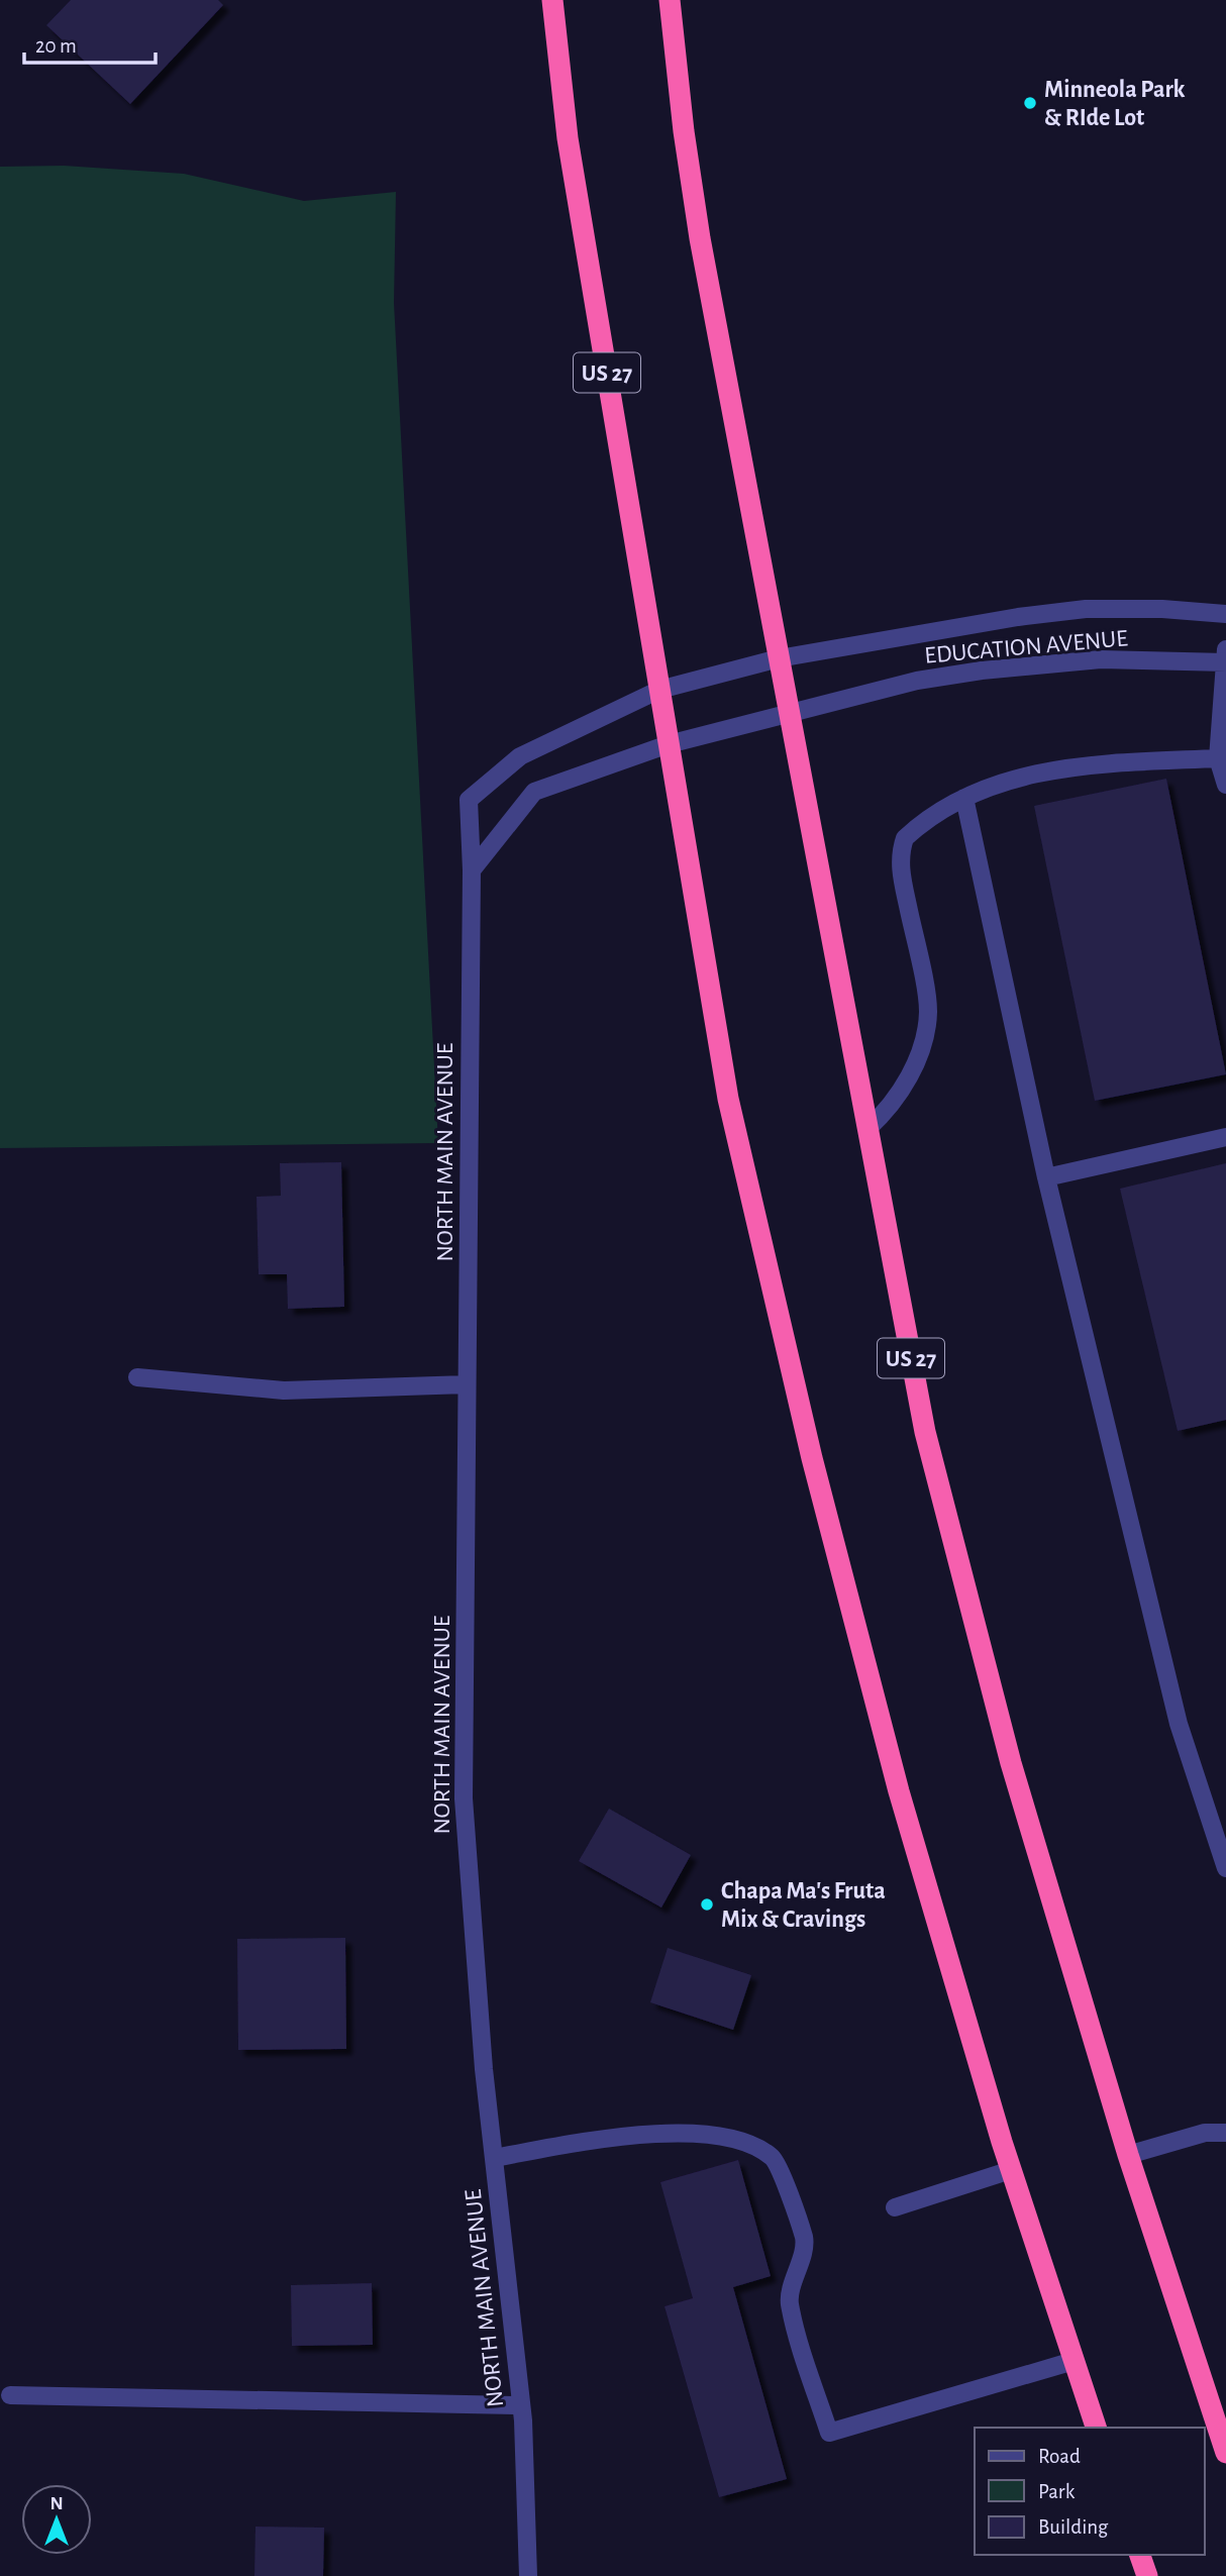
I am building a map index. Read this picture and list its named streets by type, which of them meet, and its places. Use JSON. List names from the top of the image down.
{
  "streets": {
    "highway": ["US 27"],
    "street": ["EDUCATION AVENUE", "NORTH MAIN AVENUE"]
  },
  "crossings": [
    ["US 27", "EDUCATION AVENUE"],
    ["US 27", "NORTH MAIN AVENUE"],
    ["EDUCATION AVENUE", "NORTH MAIN AVENUE"]
  ],
  "places": ["Minneola Park & RIde Lot", "Chapa Ma's Fruta Mix & Cravings"],
  "legend": ["Road", "Park", "Building"],
  "scale_bar": "20 m",
  "north": "top"
}
